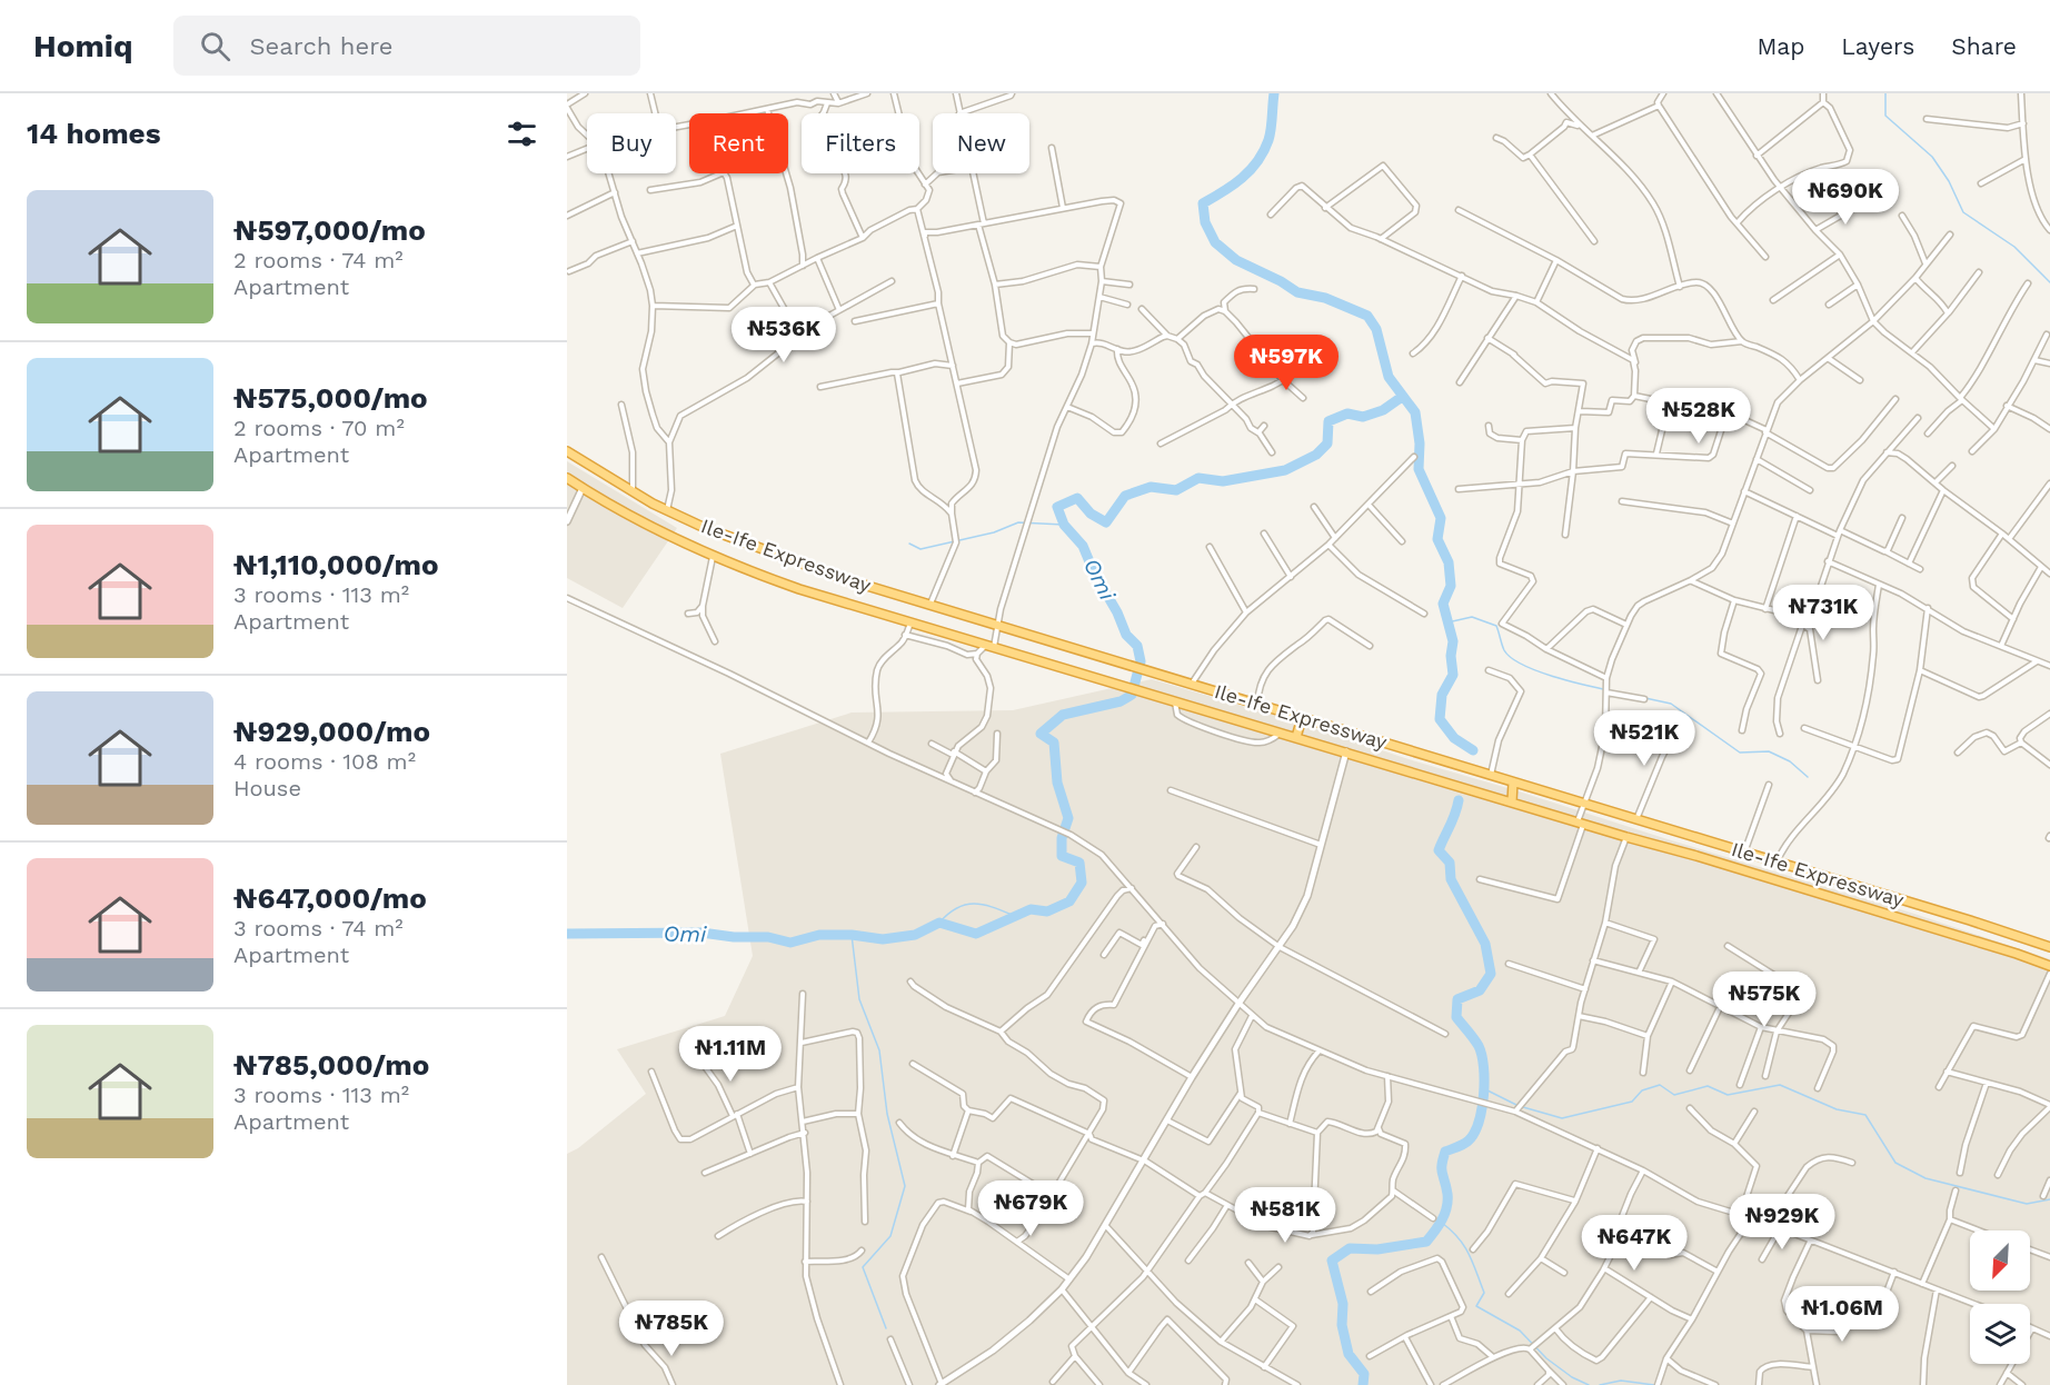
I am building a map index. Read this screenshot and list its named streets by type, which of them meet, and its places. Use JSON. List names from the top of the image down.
{
  "streets": {
    "highway": ["Ile-Ife Expressway"]
  },
  "water": ["Omi"],
  "north": "bottom left",
  "page": {
    "header": "Homiq",
    "search": "Search here",
    "nav": ["Map", "Layers", "Share"],
    "heading": "14 homes",
    "chip": [
      "Buy",
      "Rent",
      "Filters",
      "New"
    ],
    "price": [
      "₦690K",
      "₦536K",
      "₦597K",
      "₦528K",
      "₦731K",
      "₦521K",
      "₦575K",
      "₦1.11M",
      "₦679K",
      "₦581K",
      "₦929K",
      "₦647K",
      "₦1.06M",
      "₦785K"
    ],
    "list": [
      {
        "name": "₦597,000/mo",
        "note": "2 rooms · 74 m² · Apartment"
      },
      {
        "name": "₦575,000/mo",
        "note": "2 rooms · 70 m² · Apartment"
      },
      {
        "name": "₦1,110,000/mo",
        "note": "3 rooms · 113 m² · Apartment"
      },
      {
        "name": "₦929,000/mo",
        "note": "4 rooms · 108 m² · House"
      },
      {
        "name": "₦647,000/mo",
        "note": "3 rooms · 74 m² · Apartment"
      },
      {
        "name": "₦785,000/mo",
        "note": "3 rooms · 113 m² · Apartment"
      }
    ]
  }
}
